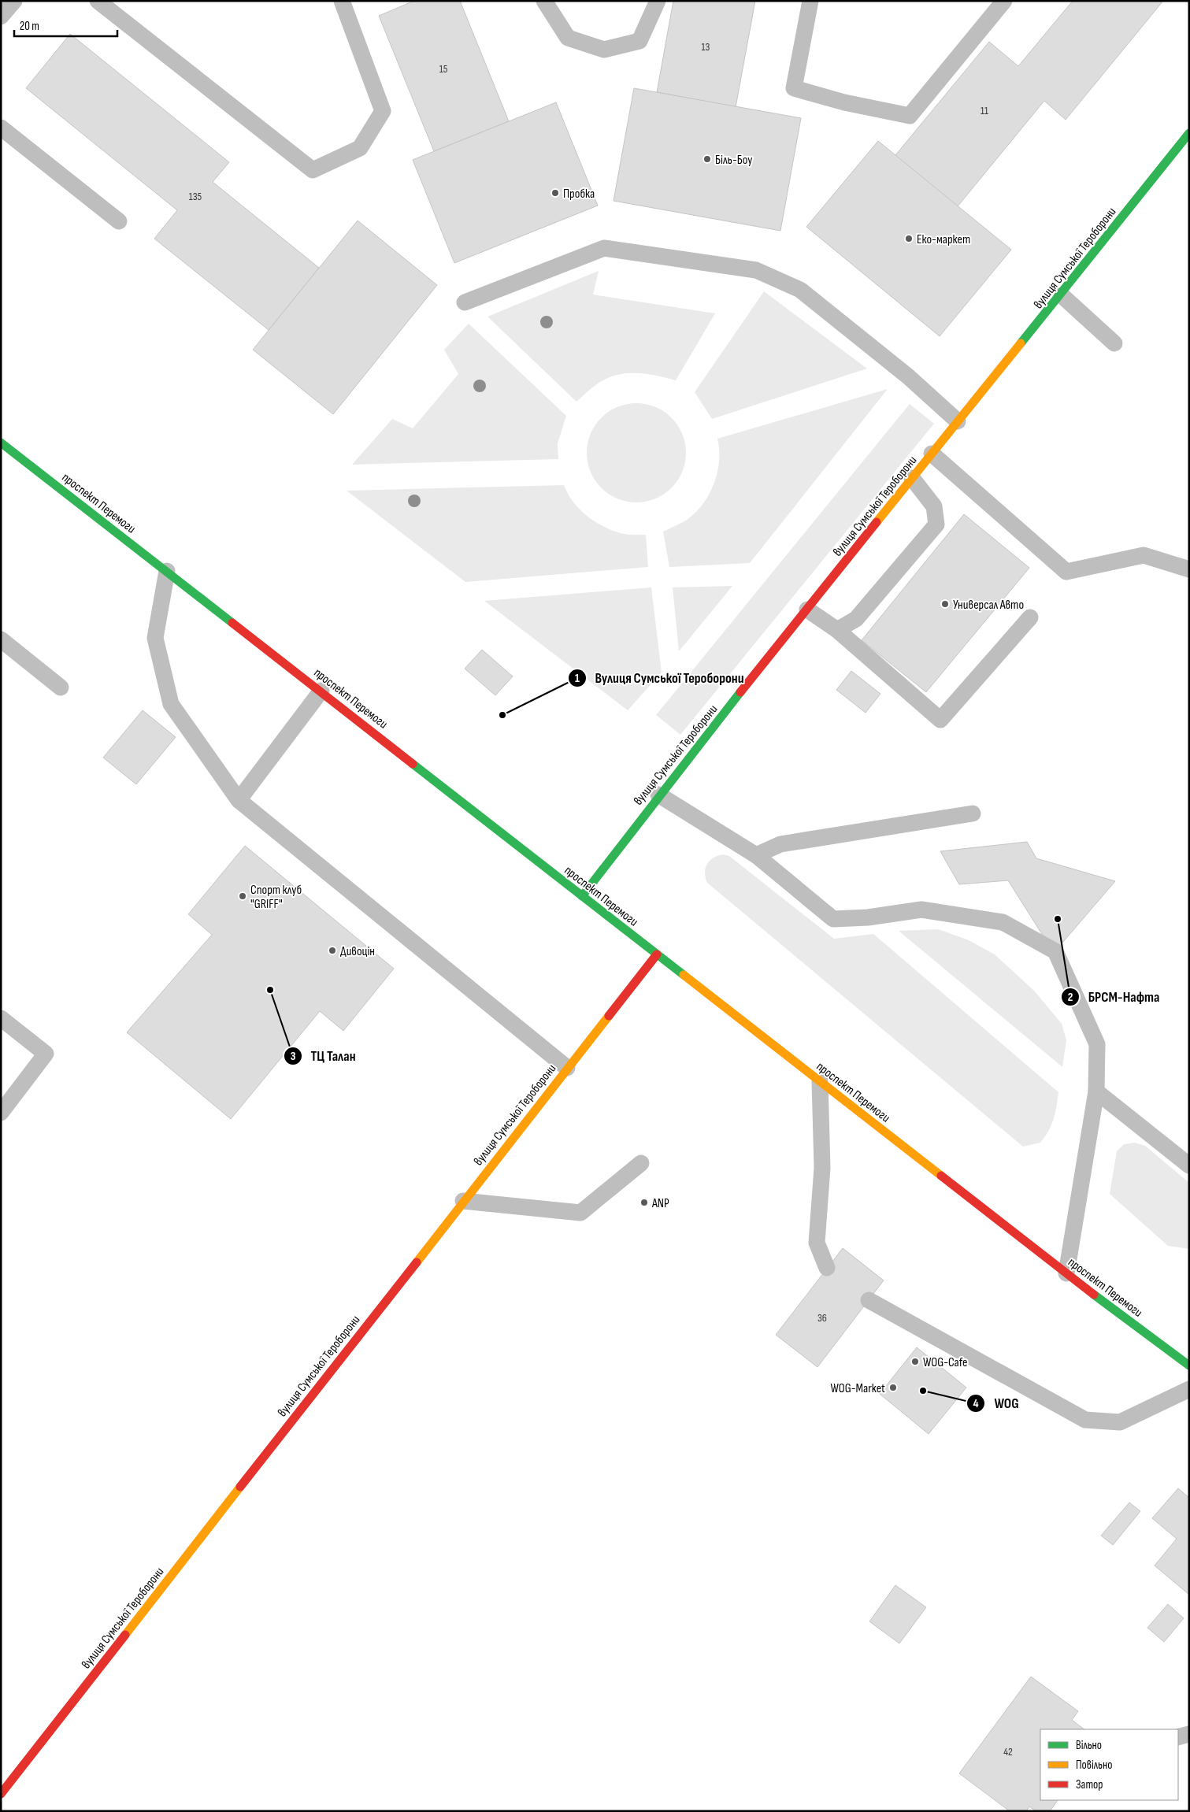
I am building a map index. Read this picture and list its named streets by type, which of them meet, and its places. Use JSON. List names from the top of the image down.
{
  "streets": {
    "street": ["вулиця Сумської Тероборони", "проспект Перемоги"]
  },
  "crossings": [
    ["вулиця Сумської Тероборони", "проспект Перемоги"]
  ],
  "places": [
    "Біль-Боу",
    "Пробка",
    "Еко-маркет",
    "Универсал Авто",
    "Вулиця Сумської Тероборони",
    "Спорт клуб \"GRIFF\"",
    "БРСМ-Нафта",
    "Дивоцін",
    "ТЦ Талан",
    "ANP",
    "WOG-Cafe",
    "WOG-Market",
    "WOG"
  ],
  "house_numbers": [
    "13",
    "15",
    "11",
    "135",
    "36",
    "42"
  ],
  "legend": ["Вільно", "Повільно", "Затор"],
  "scale_bar": "20 m"
}
